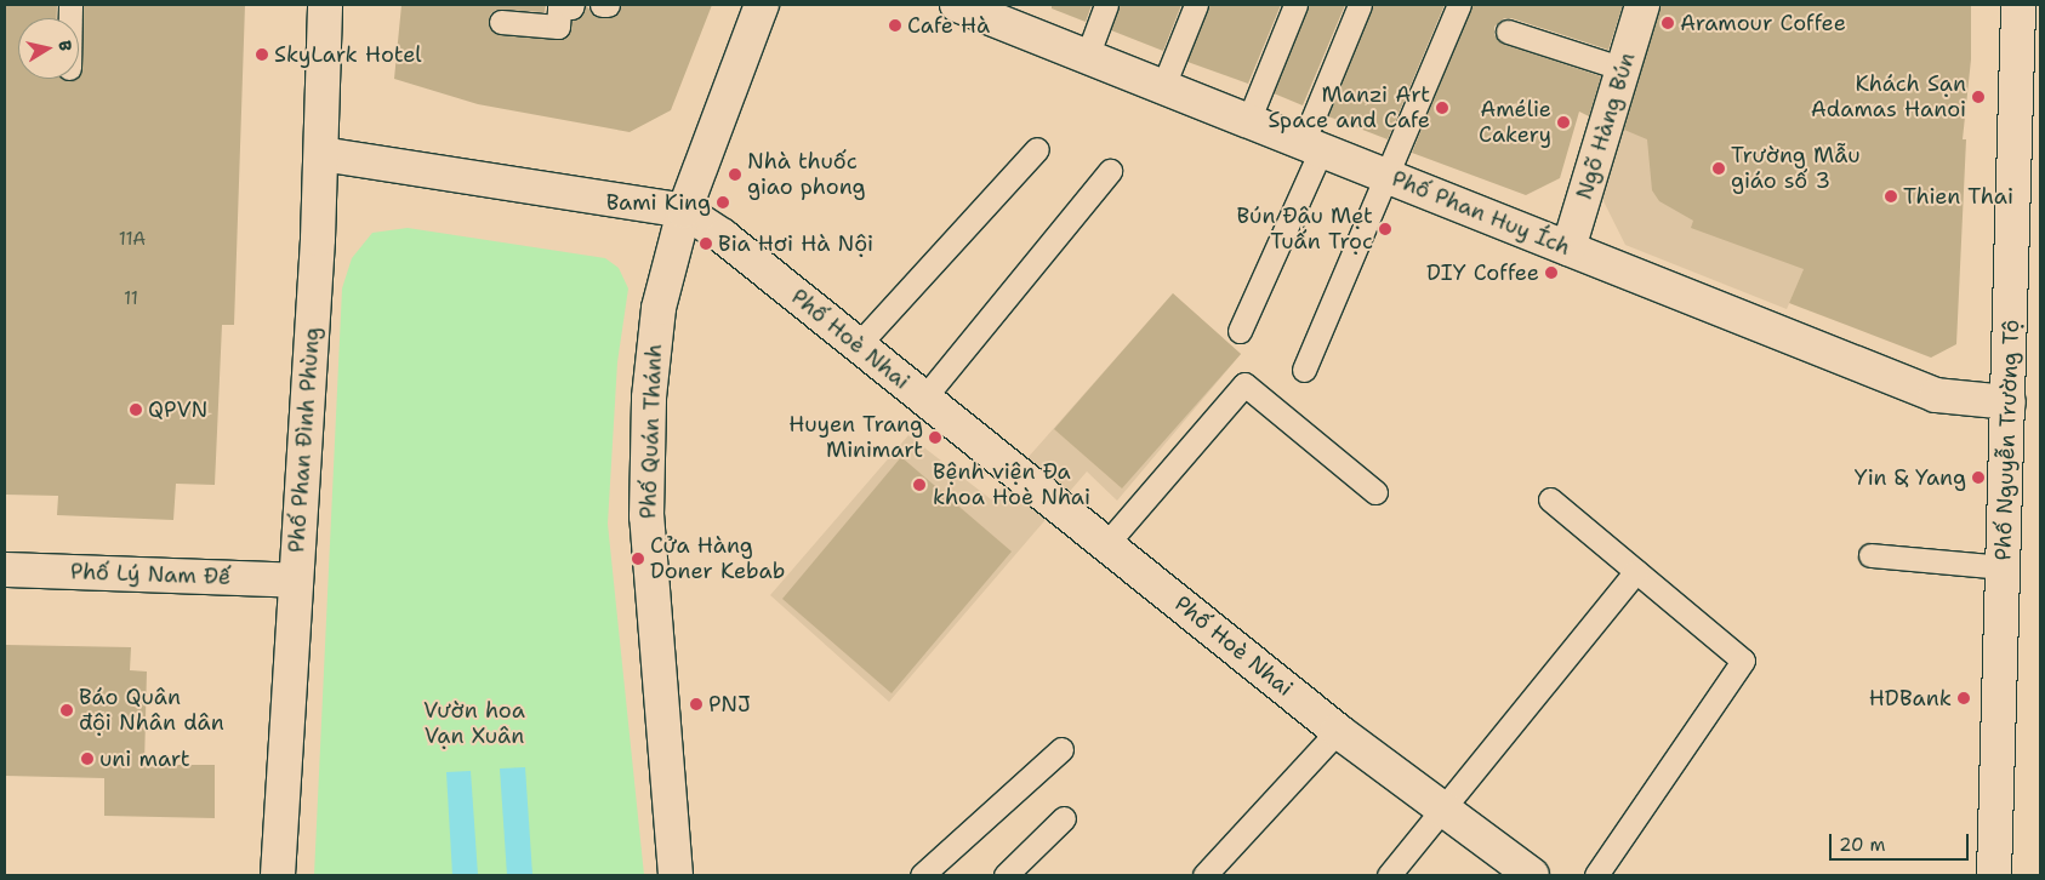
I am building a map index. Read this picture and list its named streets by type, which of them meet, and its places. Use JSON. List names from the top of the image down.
{
  "streets": {
    "street": [
      "Ngõ Hàng Bún",
      "Phố Phan Huy Ích",
      "Phố Hoè Nhai",
      "Phố Quán Thánh",
      "Phố Phan Đình Phùng",
      "Phố Nguyễn Trường Tộ",
      "Phố Lý Nam Đế"
    ]
  },
  "crossings": [
    ["Ngõ Hàng Bún", "Phố Phan Huy Ích"],
    ["Phố Phan Huy Ích", "Phố Nguyễn Trường Tộ"],
    ["Phố Hoè Nhai", "Phố Quán Thánh"],
    ["Phố Hoè Nhai", "Phố Phan Đình Phùng"],
    ["Phố Phan Đình Phùng", "Phố Lý Nam Đế"]
  ],
  "parks": ["Vườn hoa Vạn Xuân"],
  "places": [
    "Aramour Coffee",
    "Cafe Hà",
    "SkyLark Hotel",
    "Khách Sạn Adamas Hanoi",
    "Manzi Art Space and Cafe",
    "Amélie Cakery",
    "Trường Mẫu giáo số 3",
    "Nhà thuốc giao phong",
    "Thien Thai",
    "Bami King",
    "Bún Đậu Mẹt Tuấn Trọc",
    "Bia Hơi Hà Nội",
    "DIY Coffee",
    "QPVN",
    "Huyen Trang Minimart",
    "Yin & Yang",
    "Bệnh viện Đa khoa Hoè Nhai",
    "Cửa Hàng Doner Kebab",
    "HDBank",
    "PNJ",
    "Báo Quân đội Nhân dân",
    "uni mart"
  ],
  "house_numbers": ["11A", "11"],
  "scale_bar": "20 m",
  "north": "right"
}
